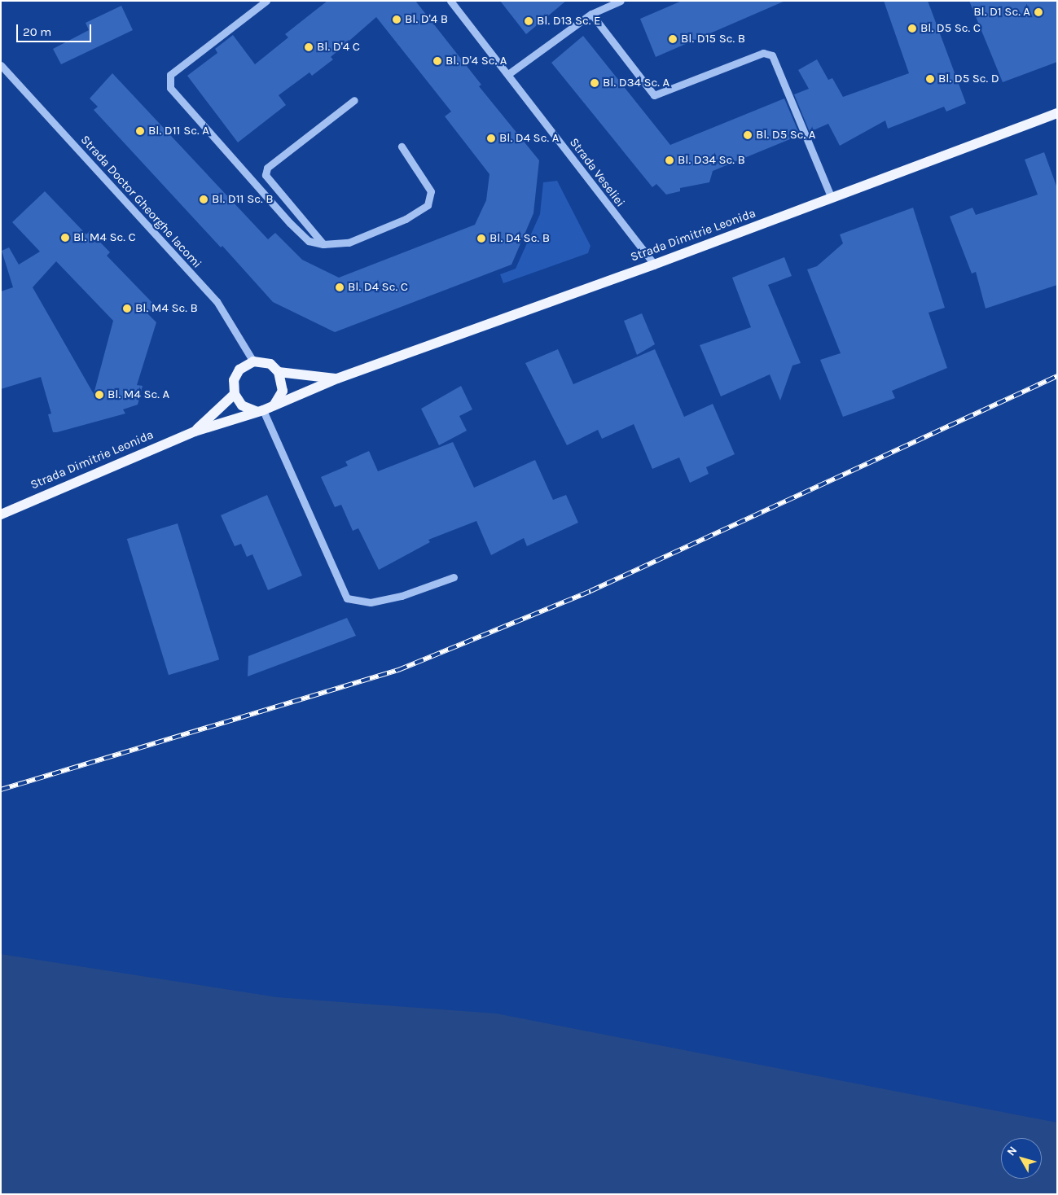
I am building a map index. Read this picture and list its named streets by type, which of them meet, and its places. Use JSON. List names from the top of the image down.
{
  "streets": {
    "main road": ["Strada Dimitrie Leonida"],
    "street": ["Strada Veseliei", "Strada Doctor Gheorghe Iacomi"]
  },
  "crossings": [
    ["Strada Veseliei", "Strada Dimitrie Leonida"],
    ["Strada Doctor Gheorghe Iacomi", "Strada Dimitrie Leonida"]
  ],
  "places": [
    "Bl. D1 Sc. A",
    "Bl. D'4 B",
    "Bl. D13 Sc. E",
    "Bl. D5 Sc. C",
    "Bl. D15 Sc. B",
    "Bl. D'4 C",
    "Bl. D'4 Sc. A",
    "Bl. D5 Sc. D",
    "Bl. D34 Sc. A",
    "Bl. D11 Sc. A",
    "Bl. D5 Sc. A",
    "Bl. D4 Sc. A",
    "Bl. D34 Sc. B",
    "Bl. D11 Sc. B",
    "Bl. M4 Sc. C",
    "Bl. D4 Sc. B",
    "Bl. D4 Sc. C",
    "Bl. M4 Sc. B",
    "Bl. M4 Sc. A"
  ],
  "scale_bar": "20 m",
  "north": "top left"
}
